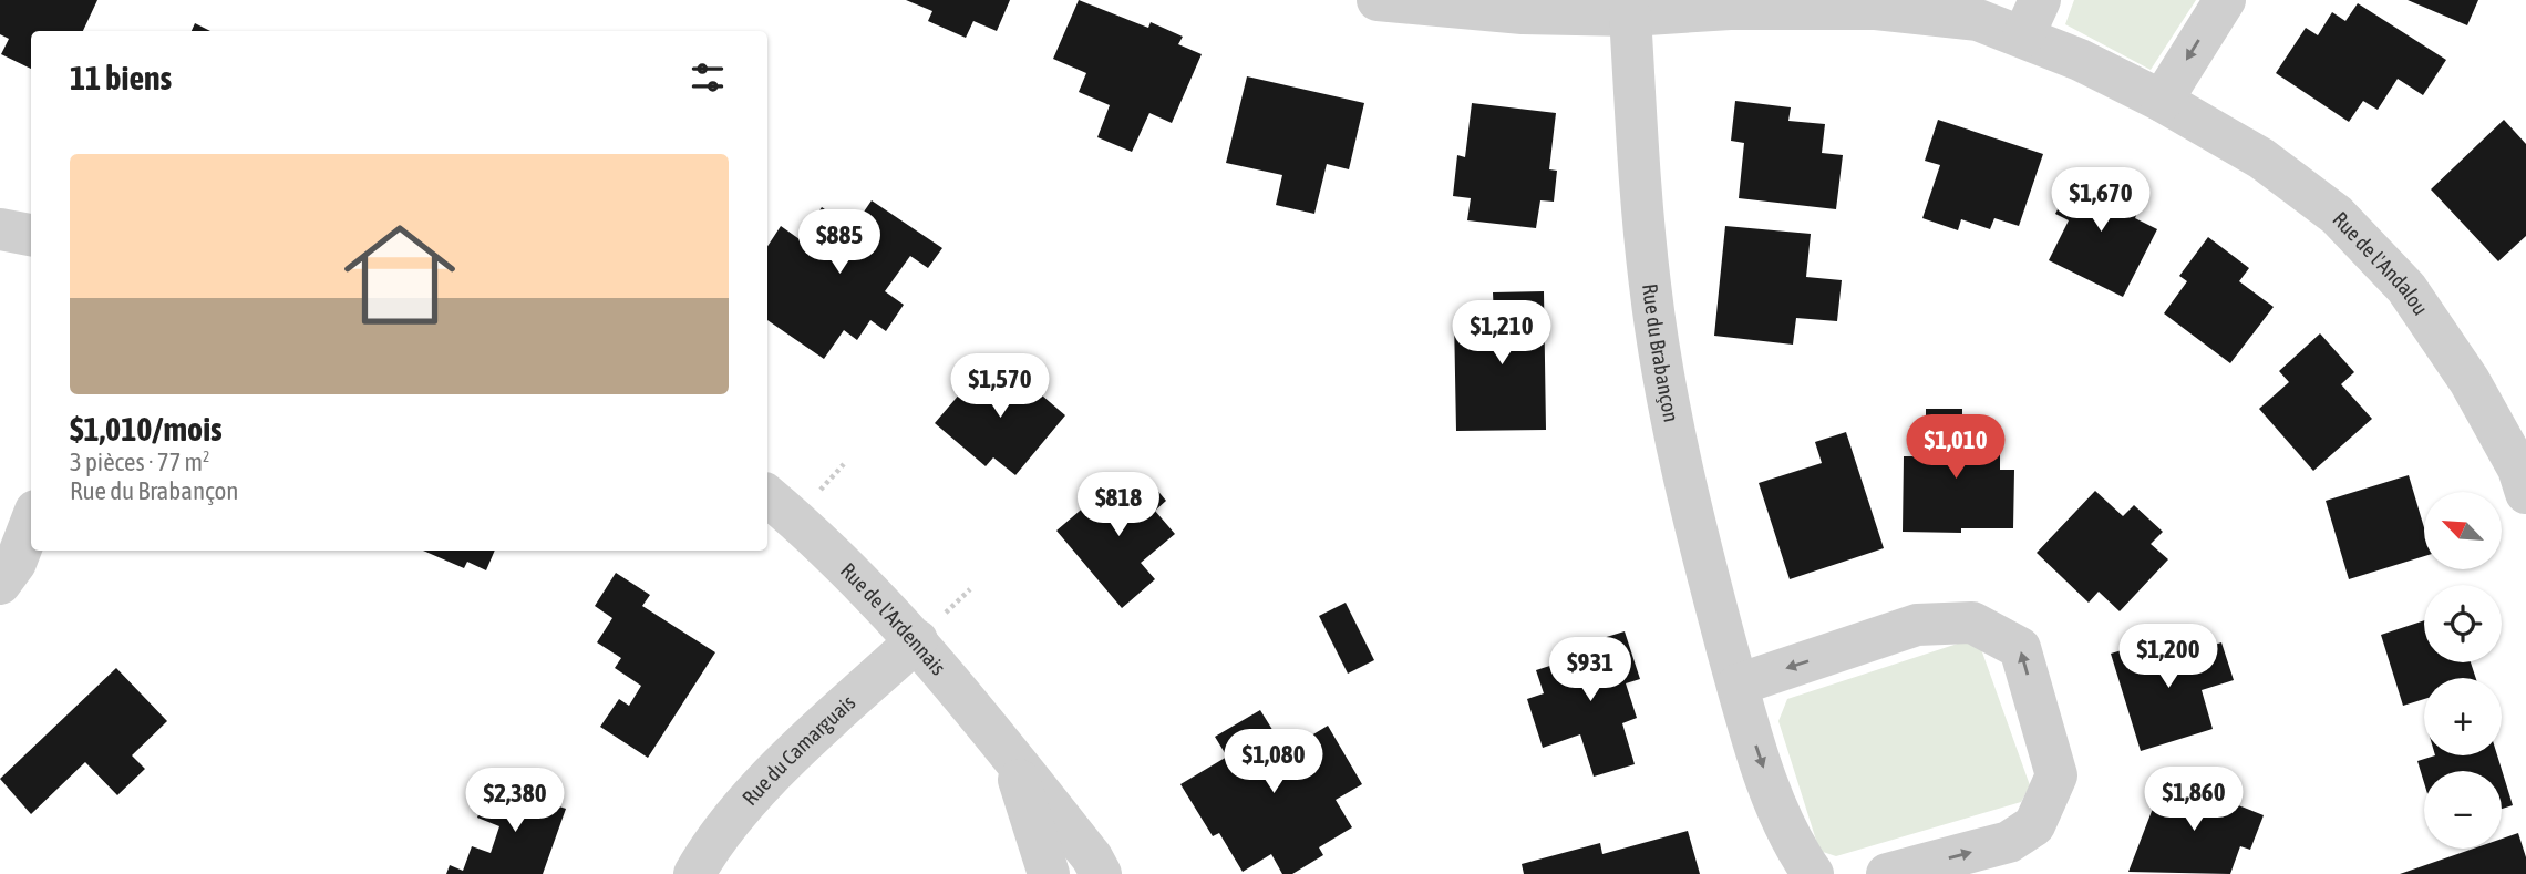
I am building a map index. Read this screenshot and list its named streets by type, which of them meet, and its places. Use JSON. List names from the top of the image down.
{
  "streets": {
    "street": [
      "Rue de l'Andalou",
      "Rue du Brabançon",
      "Rue de l'Ardennais",
      "Rue du Camarguais"
    ]
  },
  "crossings": [
    ["Rue de l'Andalou", "Rue du Brabançon"],
    ["Rue de l'Ardennais", "Rue du Camarguais"]
  ],
  "north": "top left",
  "page": {
    "heading": "11 biens",
    "list": [
      {
        "name": "$1,010/mois",
        "note": "3 pièces · 77 m² · Rue du Brabançon"
      }
    ],
    "price": [
      "$1,670",
      "$885",
      "$1,210",
      "$1,570",
      "$1,010",
      "$818",
      "$1,200",
      "$931",
      "$1,080",
      "$1,860",
      "$2,380"
    ],
    "map_buttons": ["+", "−"]
  }
}
